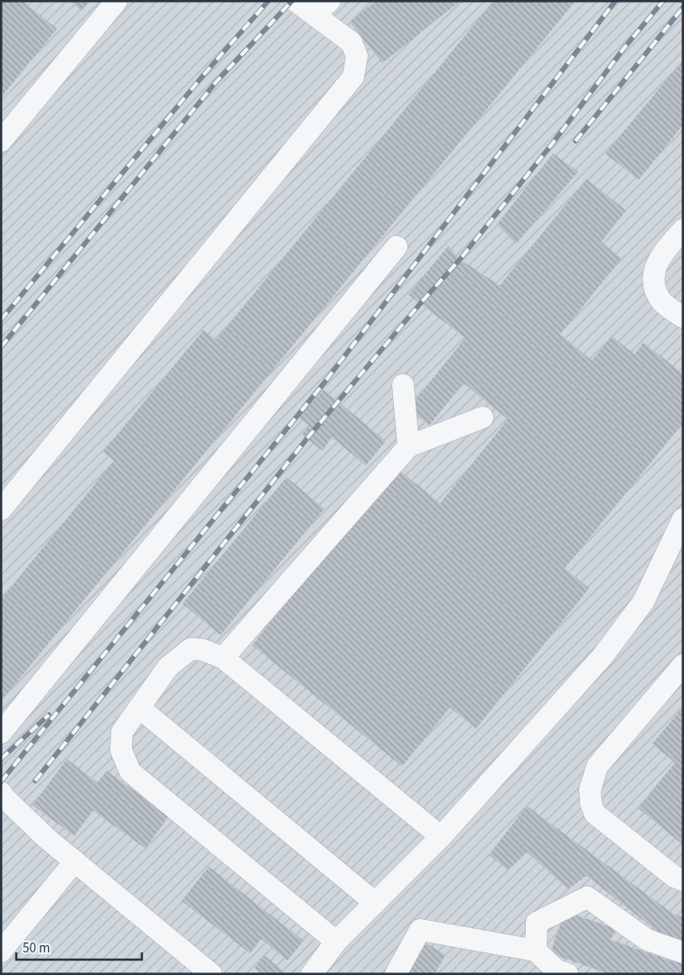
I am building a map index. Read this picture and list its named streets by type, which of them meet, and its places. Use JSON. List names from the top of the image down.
{
  "scale_bar": "50 m"
}
